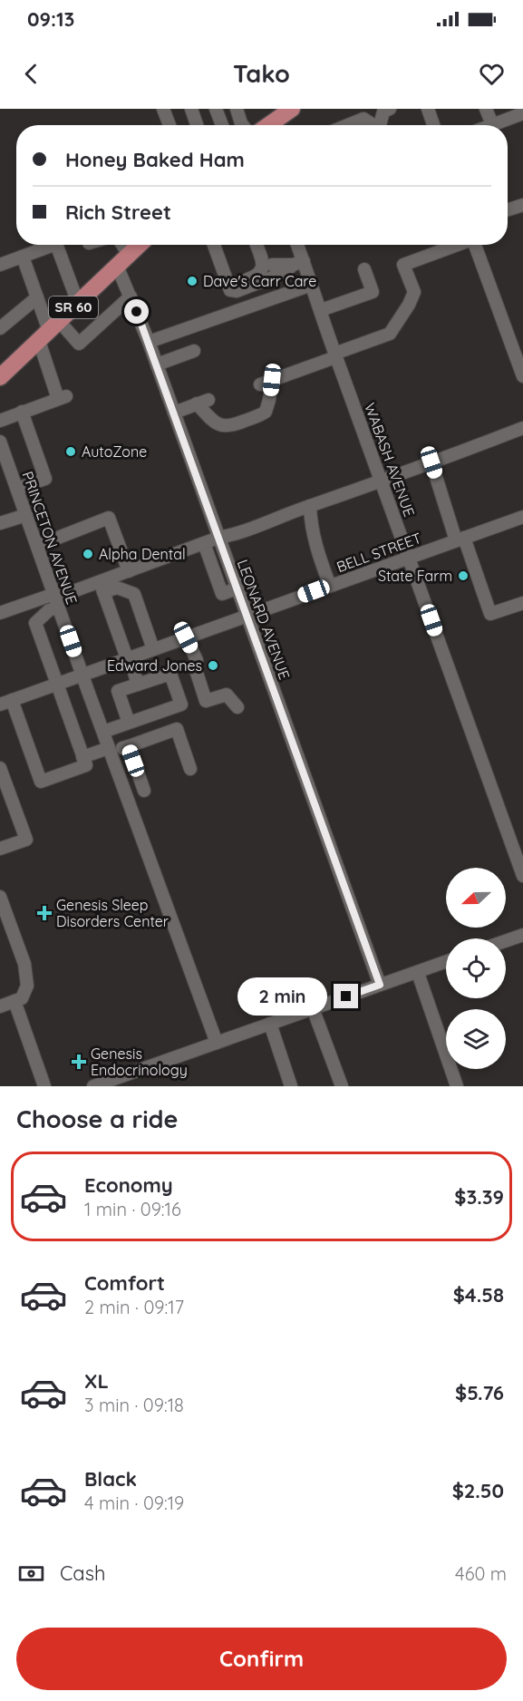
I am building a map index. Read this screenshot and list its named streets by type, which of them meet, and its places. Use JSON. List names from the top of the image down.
{
  "streets": {
    "main road": ["SR 60"],
    "street": [
      "WABASH AVENUE",
      "PRINCETON AVENUE",
      "BELL STREET",
      "LEONARD AVENUE"
    ]
  },
  "crossings": [
    ["SR 60", "LEONARD AVENUE"],
    ["WABASH AVENUE", "BELL STREET"],
    ["PRINCETON AVENUE", "BELL STREET"],
    ["BELL STREET", "LEONARD AVENUE"]
  ],
  "places": {
    "other": [
      "Dave's Carr Care",
      "AutoZone",
      "Alpha Dental",
      "State Farm",
      "Edward Jones"
    ],
    "health": ["Genesis Sleep Disorders Center", "Genesis Endocrinology"]
  },
  "north": "left",
  "page": {
    "status": "09:13",
    "header": "Tako",
    "banner": ["Honey Baked Ham", "Rich Street"],
    "bubble": "2 min",
    "heading": "Choose a ride",
    "list": [
      {
        "name": "Economy",
        "note": "1 min · 09:16",
        "value": "$3.39"
      },
      {
        "name": "Comfort",
        "note": "2 min · 09:17",
        "value": "$4.58"
      },
      {
        "name": "XL",
        "note": "3 min · 09:18",
        "value": "$5.76"
      },
      {
        "name": "Black",
        "note": "4 min · 09:19",
        "value": "$2.50"
      }
    ],
    "pay": ["Cash", "460 m"],
    "buttons": "Confirm"
  }
}
